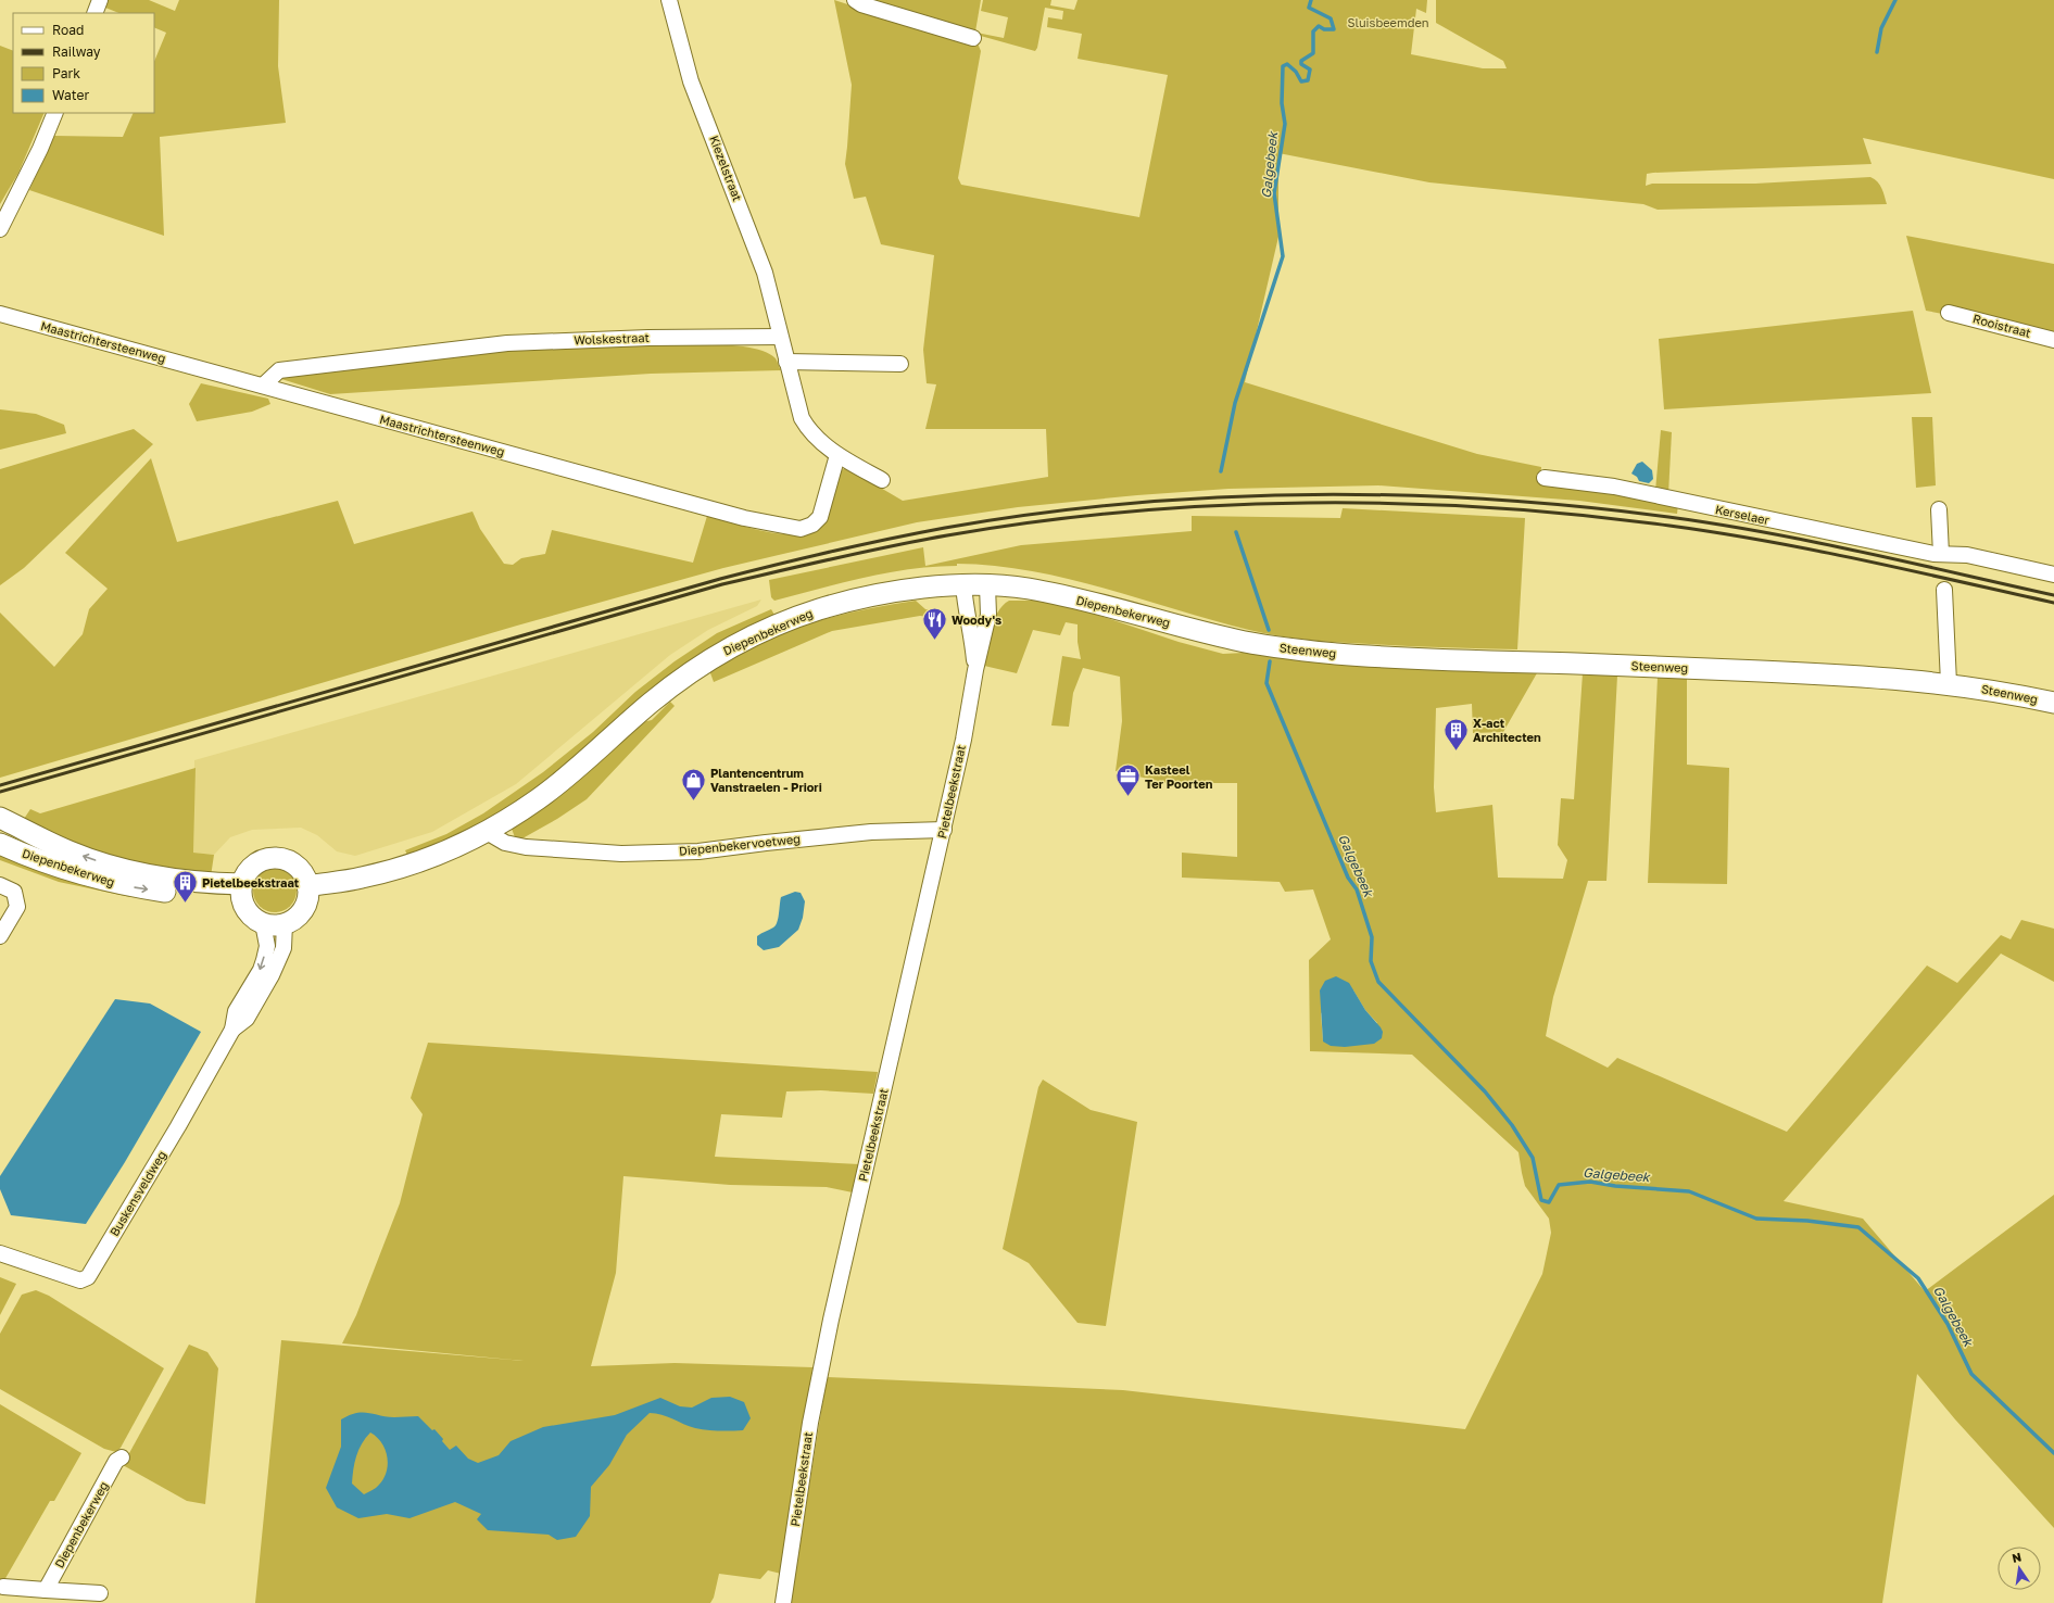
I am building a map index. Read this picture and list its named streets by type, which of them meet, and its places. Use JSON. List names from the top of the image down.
{
  "streets": {
    "main road": ["Diepenbekerweg", "Steenweg"],
    "street": [
      "Kiezelstraat",
      "Rooistraat",
      "Wolskestraat",
      "Maastrichtersteenweg",
      "Kerselaer",
      "Pietelbeekstraat",
      "Diepenbekervoetweg",
      "Buskensveldweg"
    ]
  },
  "crossings": [
    ["Kiezelstraat", "Wolskestraat"],
    ["Wolskestraat", "Maastrichtersteenweg"],
    ["Diepenbekerweg", "Steenweg"],
    ["Diepenbekerweg", "Pietelbeekstraat"],
    ["Diepenbekerweg", "Diepenbekervoetweg"],
    ["Diepenbekerweg", "Buskensveldweg"],
    ["Pietelbeekstraat", "Diepenbekervoetweg"]
  ],
  "water": ["Galgebeek"],
  "parks": ["Sluisbeemden"],
  "places": {
    "restaurant": ["Woody's"],
    "building": ["X-act Architecten", "Pietelbeekstraat"],
    "office": ["Kasteel Ter Poorten"],
    "shop": ["Plantencentrum Vanstraelen - Priori"]
  },
  "legend": [
    "Road",
    "Railway",
    "Park",
    "Water"
  ],
  "north": "top"
}
